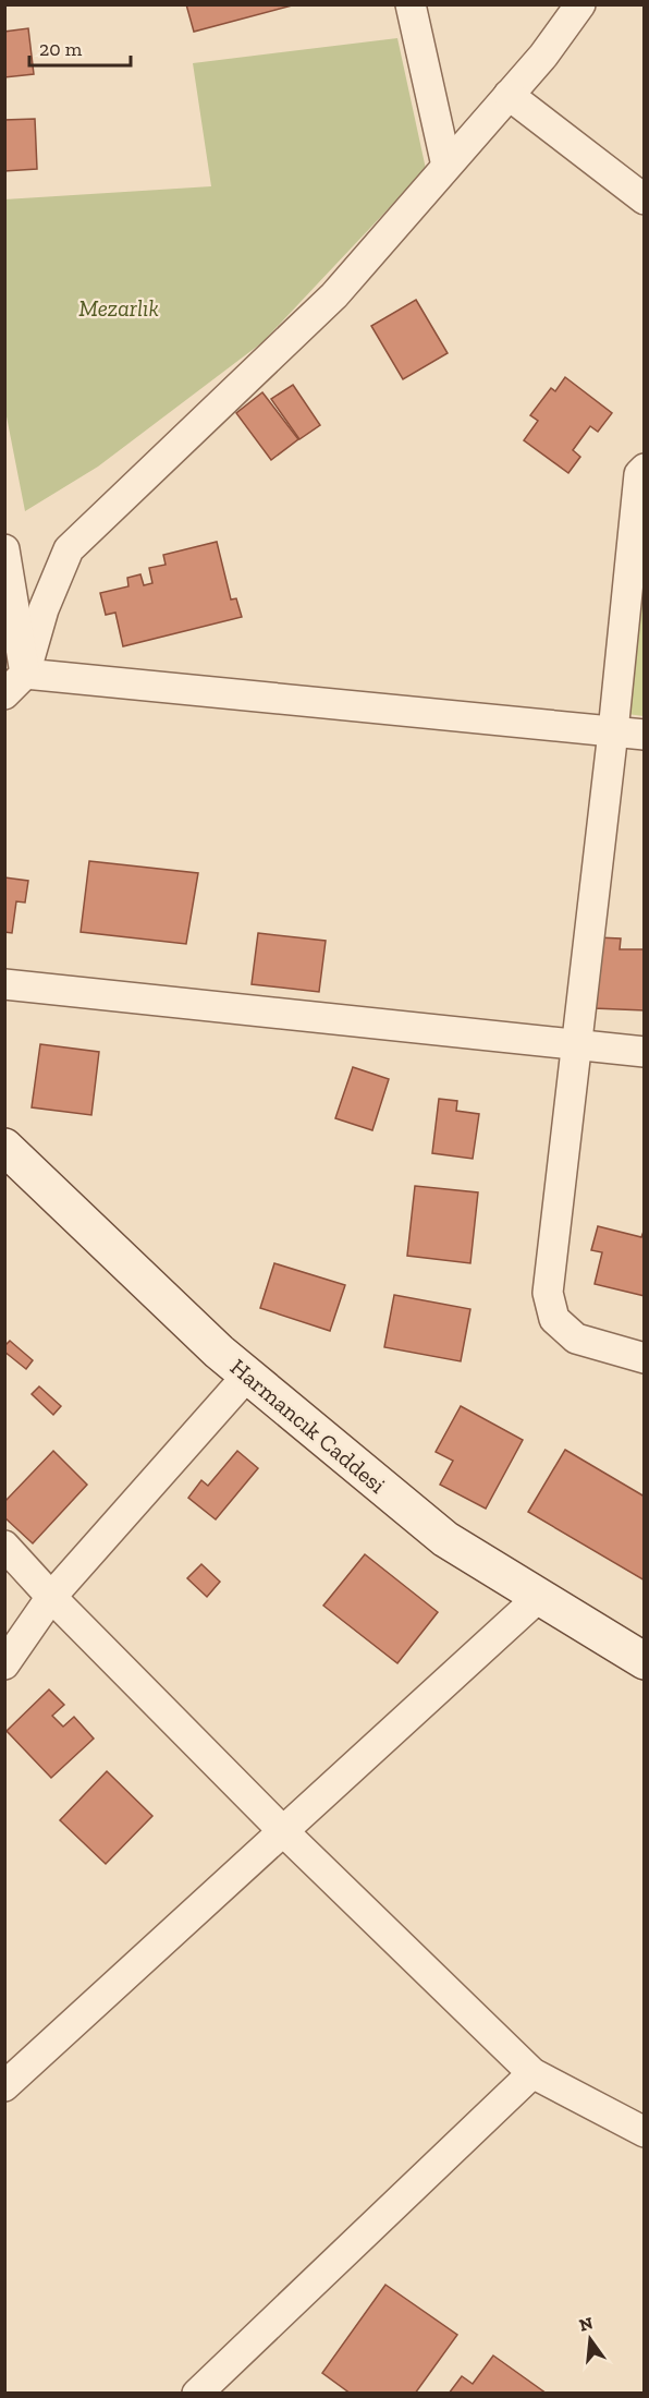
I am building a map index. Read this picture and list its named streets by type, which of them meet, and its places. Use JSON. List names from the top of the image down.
{
  "streets": {
    "street": ["Harmancık Caddesi"]
  },
  "parks": ["Mezarlık"],
  "scale_bar": "20 m",
  "north": "top"
}
